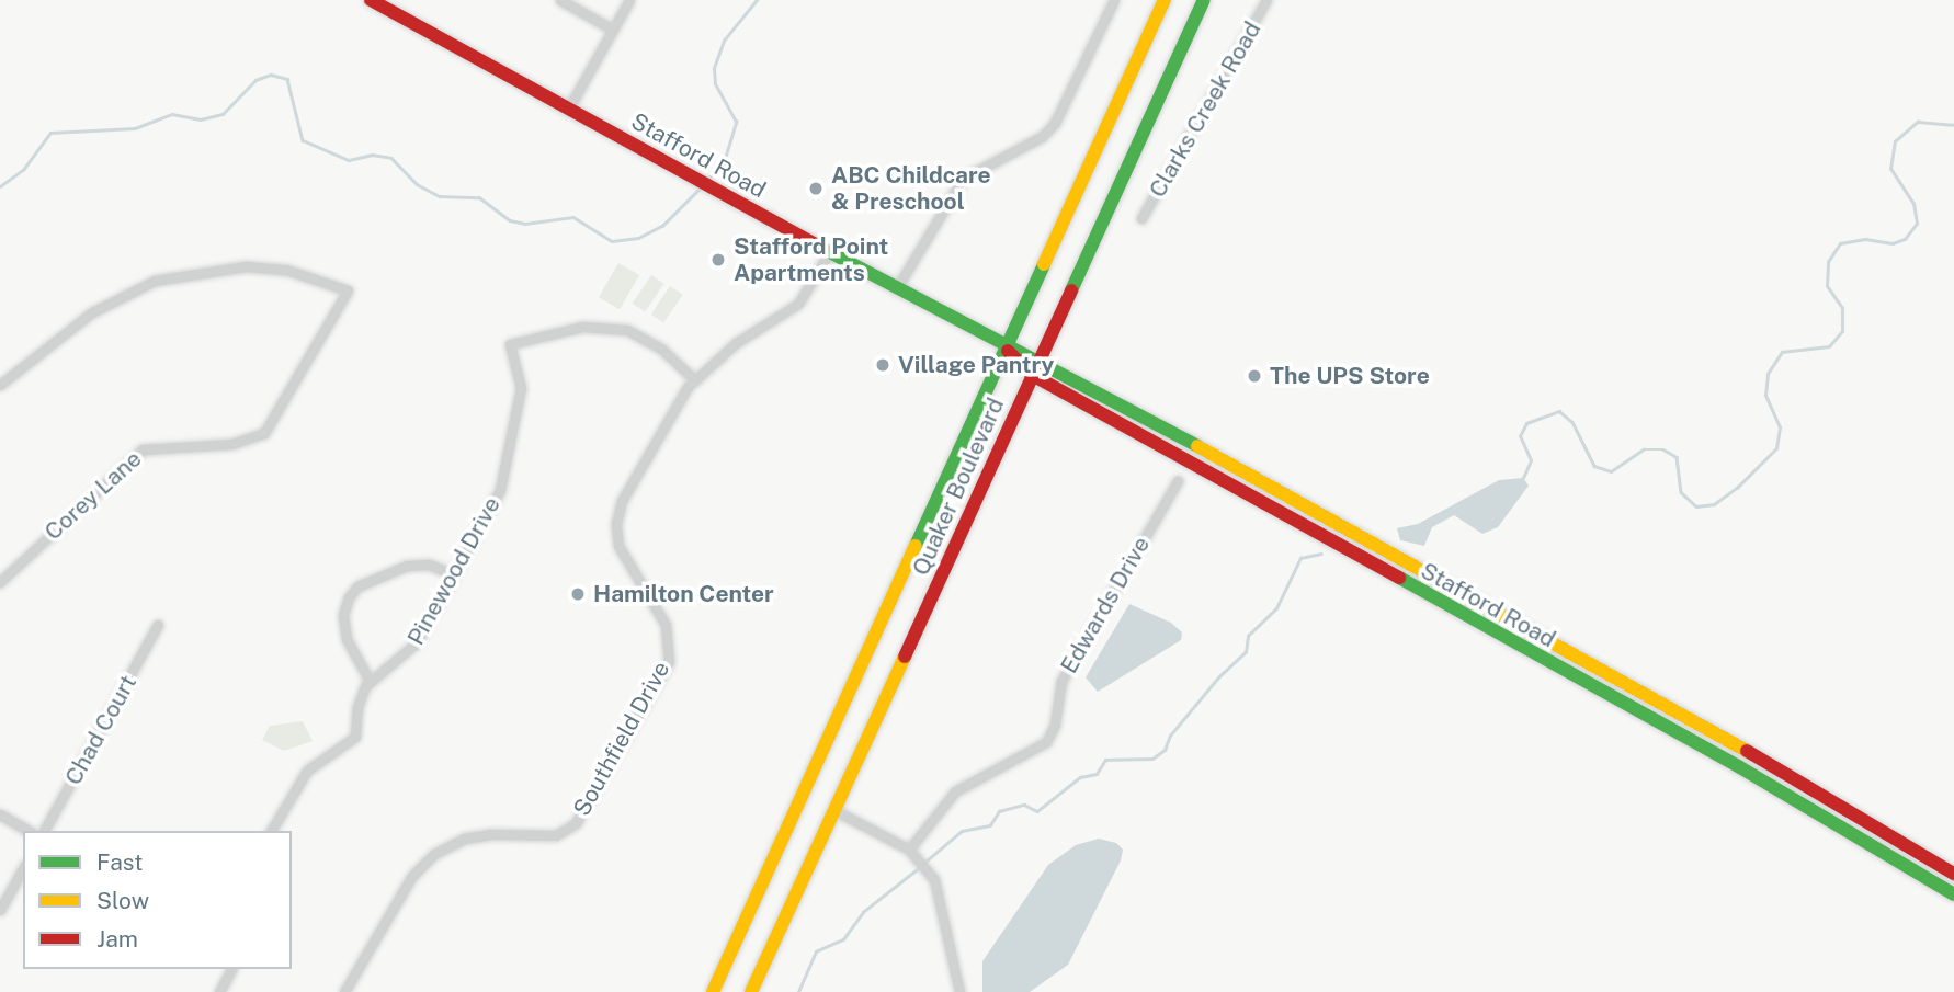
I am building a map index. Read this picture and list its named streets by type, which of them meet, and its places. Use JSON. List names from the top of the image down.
{
  "streets": {
    "main road": ["Stafford Road", "Quaker Boulevard"],
    "street": [
      "Clarks Creek Road",
      "Corey Lane",
      "Pinewood Drive",
      "Edwards Drive",
      "Chad Court",
      "Southfield Drive"
    ]
  },
  "crossings": [
    ["Stafford Road", "Quaker Boulevard"],
    ["Stafford Road", "Southfield Drive"],
    ["Pinewood Drive", "Southfield Drive"]
  ],
  "places": [
    "ABC Childcare & Preschool",
    "Stafford Point Apartments",
    "Village Pantry",
    "The UPS Store",
    "Hamilton Center"
  ],
  "legend": ["Fast", "Slow", "Jam"]
}
